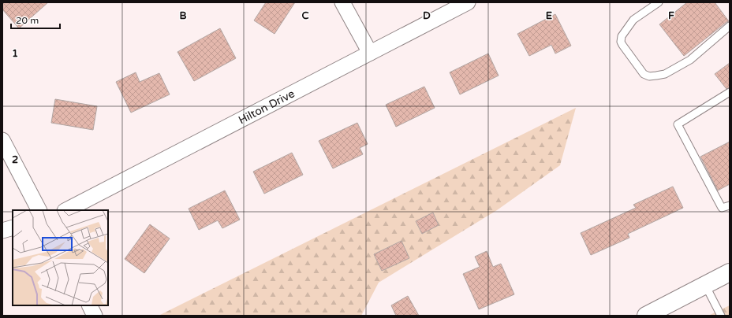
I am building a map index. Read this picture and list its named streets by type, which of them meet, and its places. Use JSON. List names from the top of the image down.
{
  "streets": {
    "street": ["Hilton Drive"]
  },
  "scale_bar": "20 m",
  "grid": {
    "columns": [
      "B",
      "C",
      "D",
      "E",
      "F"
    ],
    "rows": ["1", "2"]
  }
}
